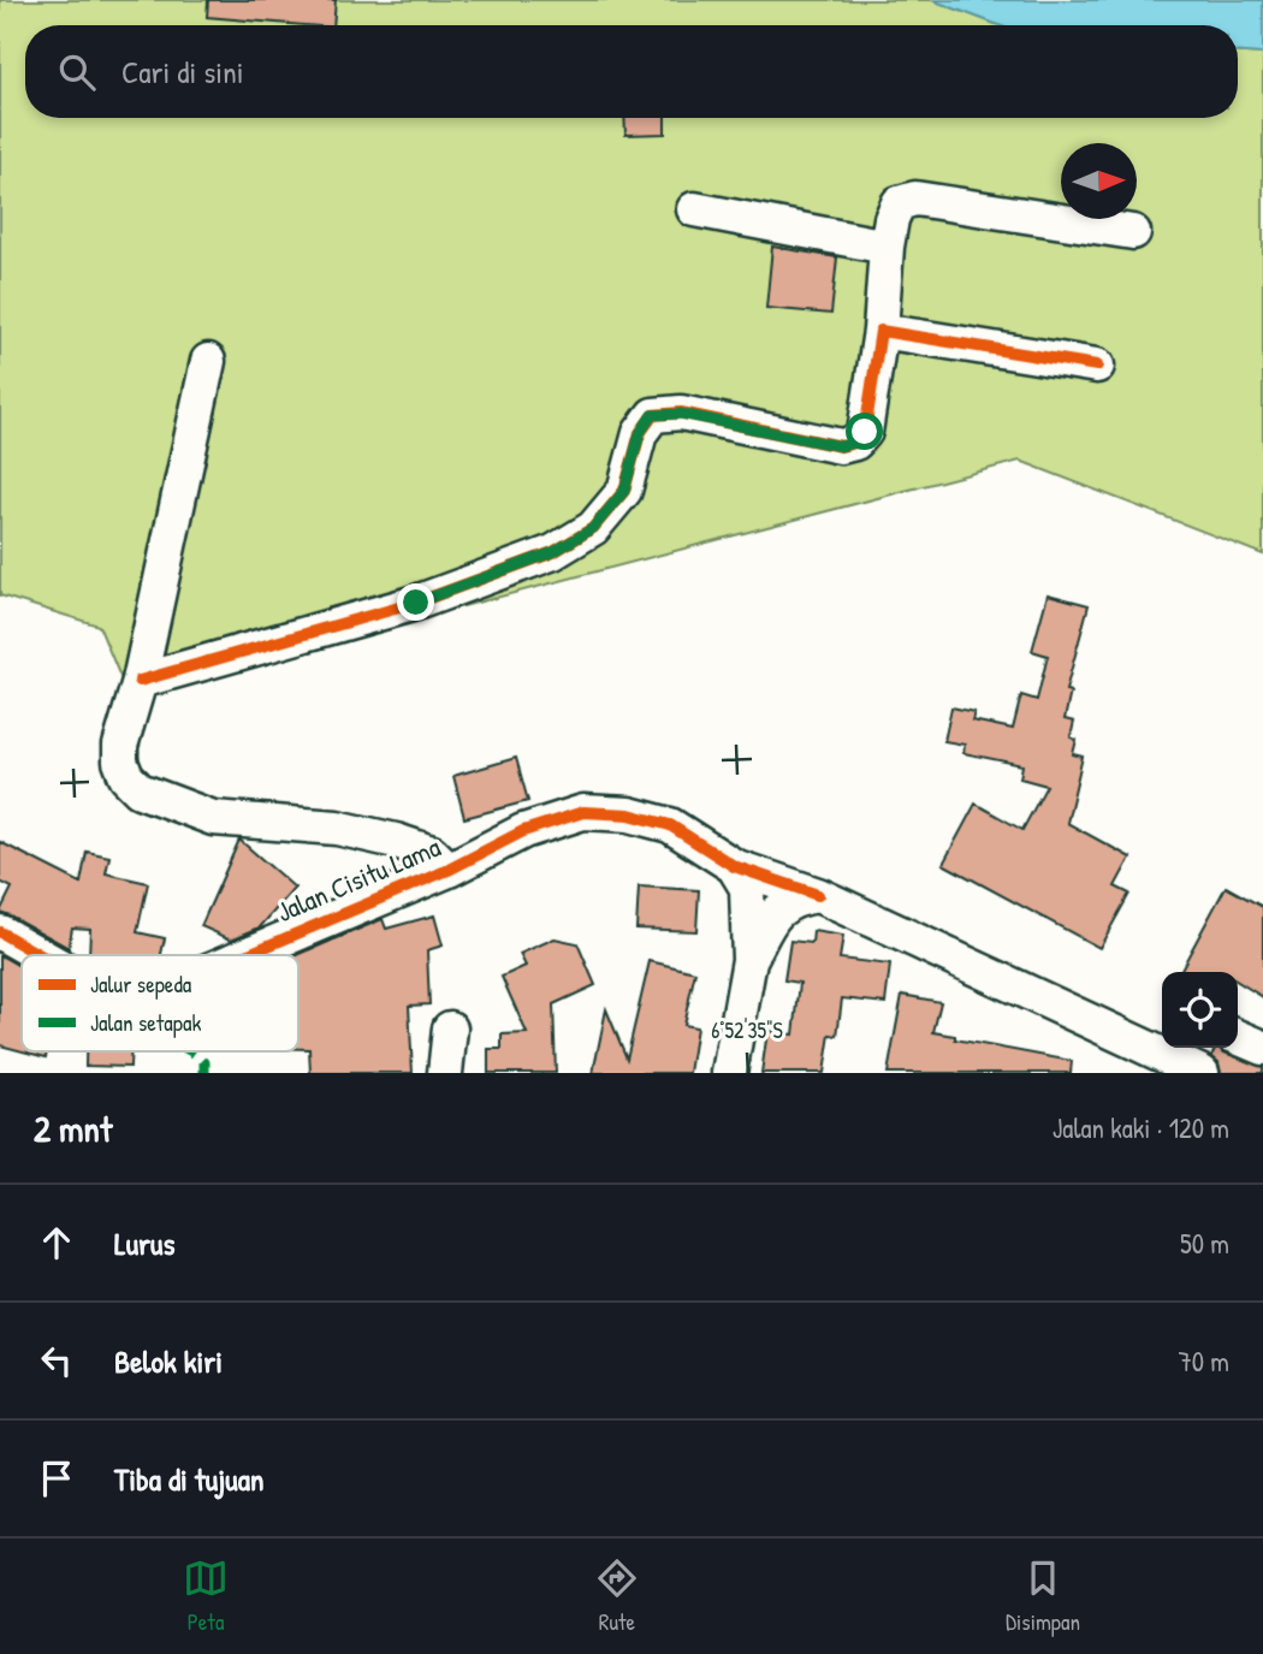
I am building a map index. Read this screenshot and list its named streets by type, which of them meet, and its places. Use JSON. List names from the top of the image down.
{
  "streets": {
    "street": ["Jalan Cisitu Lama"]
  },
  "legend": ["Jalur sepeda", "Jalan setapak"],
  "north": "right",
  "page": {
    "search": "Cari di sini",
    "heading": ["2 mnt", "Jalan kaki · 120 m"],
    "list": [
      ["Lurus", "50 m"],
      ["Belok kiri", "70 m"],
      "Tiba di tujuan"
    ],
    "nav": ["Peta", "Rute", "Disimpan"]
  },
  "coordinates": ["6°52'35\"S"]
}
